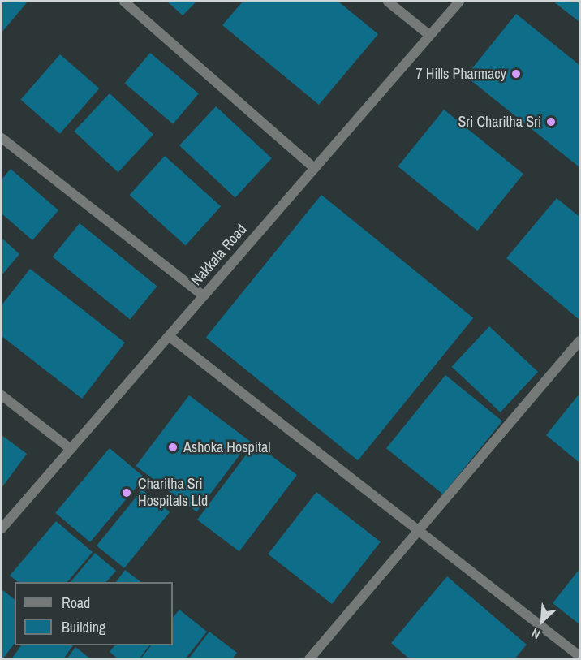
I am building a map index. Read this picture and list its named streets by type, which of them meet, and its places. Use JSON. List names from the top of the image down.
{
  "streets": {
    "street": ["Nakkala Road"]
  },
  "places": [
    "7 Hills Pharmacy",
    "Sri Charitha Sri",
    "Ashoka Hospital",
    "Charitha Sri Hospitals Ltd"
  ],
  "legend": ["Road", "Building"],
  "north": "bottom left"
}
